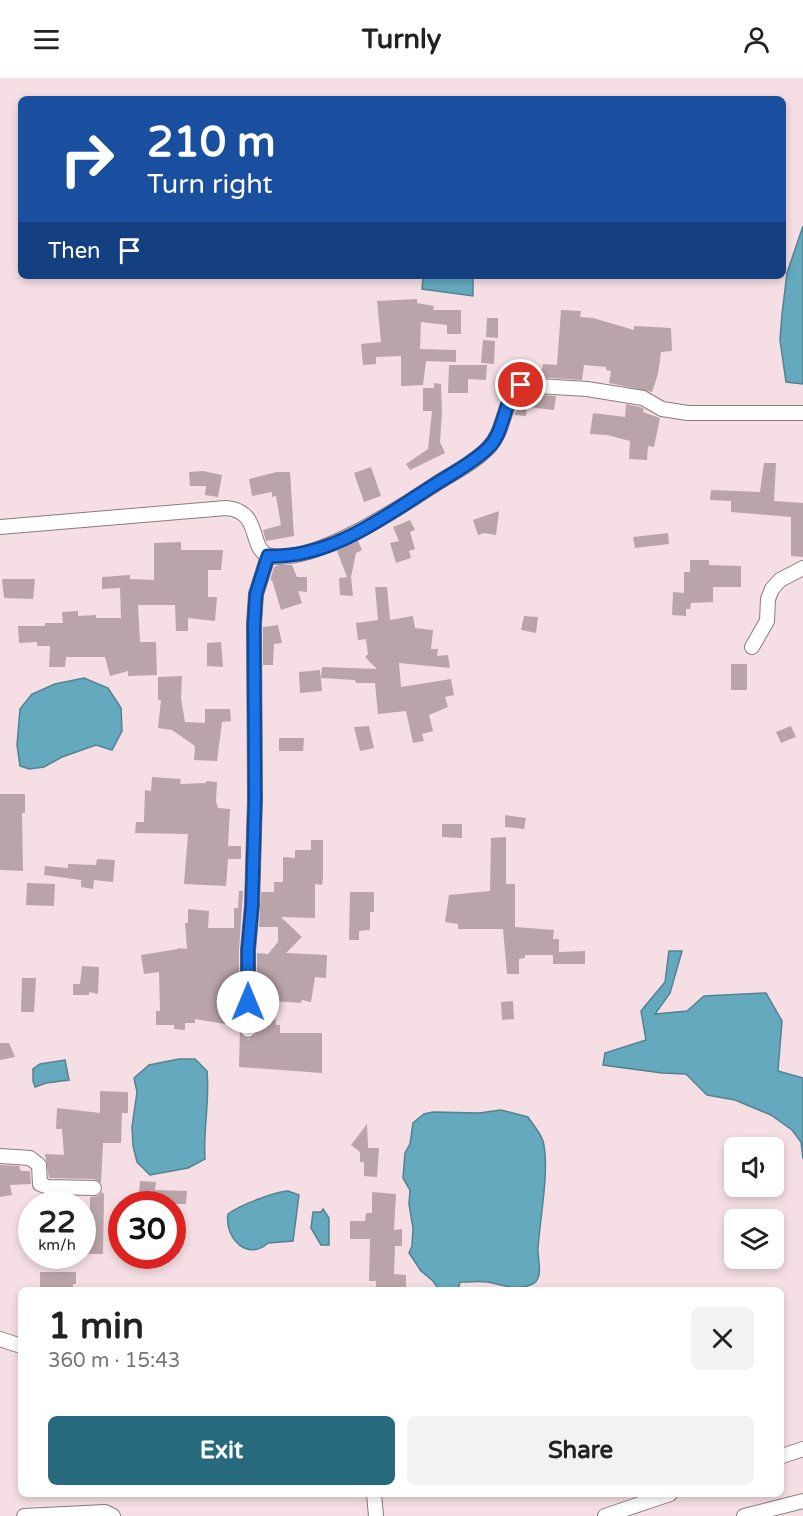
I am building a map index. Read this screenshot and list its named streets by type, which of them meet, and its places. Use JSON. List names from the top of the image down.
{
  "page": {
    "header": "Turnly",
    "turn": ["210 m", "Turn right"],
    "then": "Then",
    "speed": "22 km/h",
    "limit": "30",
    "heading": ["1 min", "360 m · 15:43"],
    "buttons": ["Exit", "Share"]
  }
}
